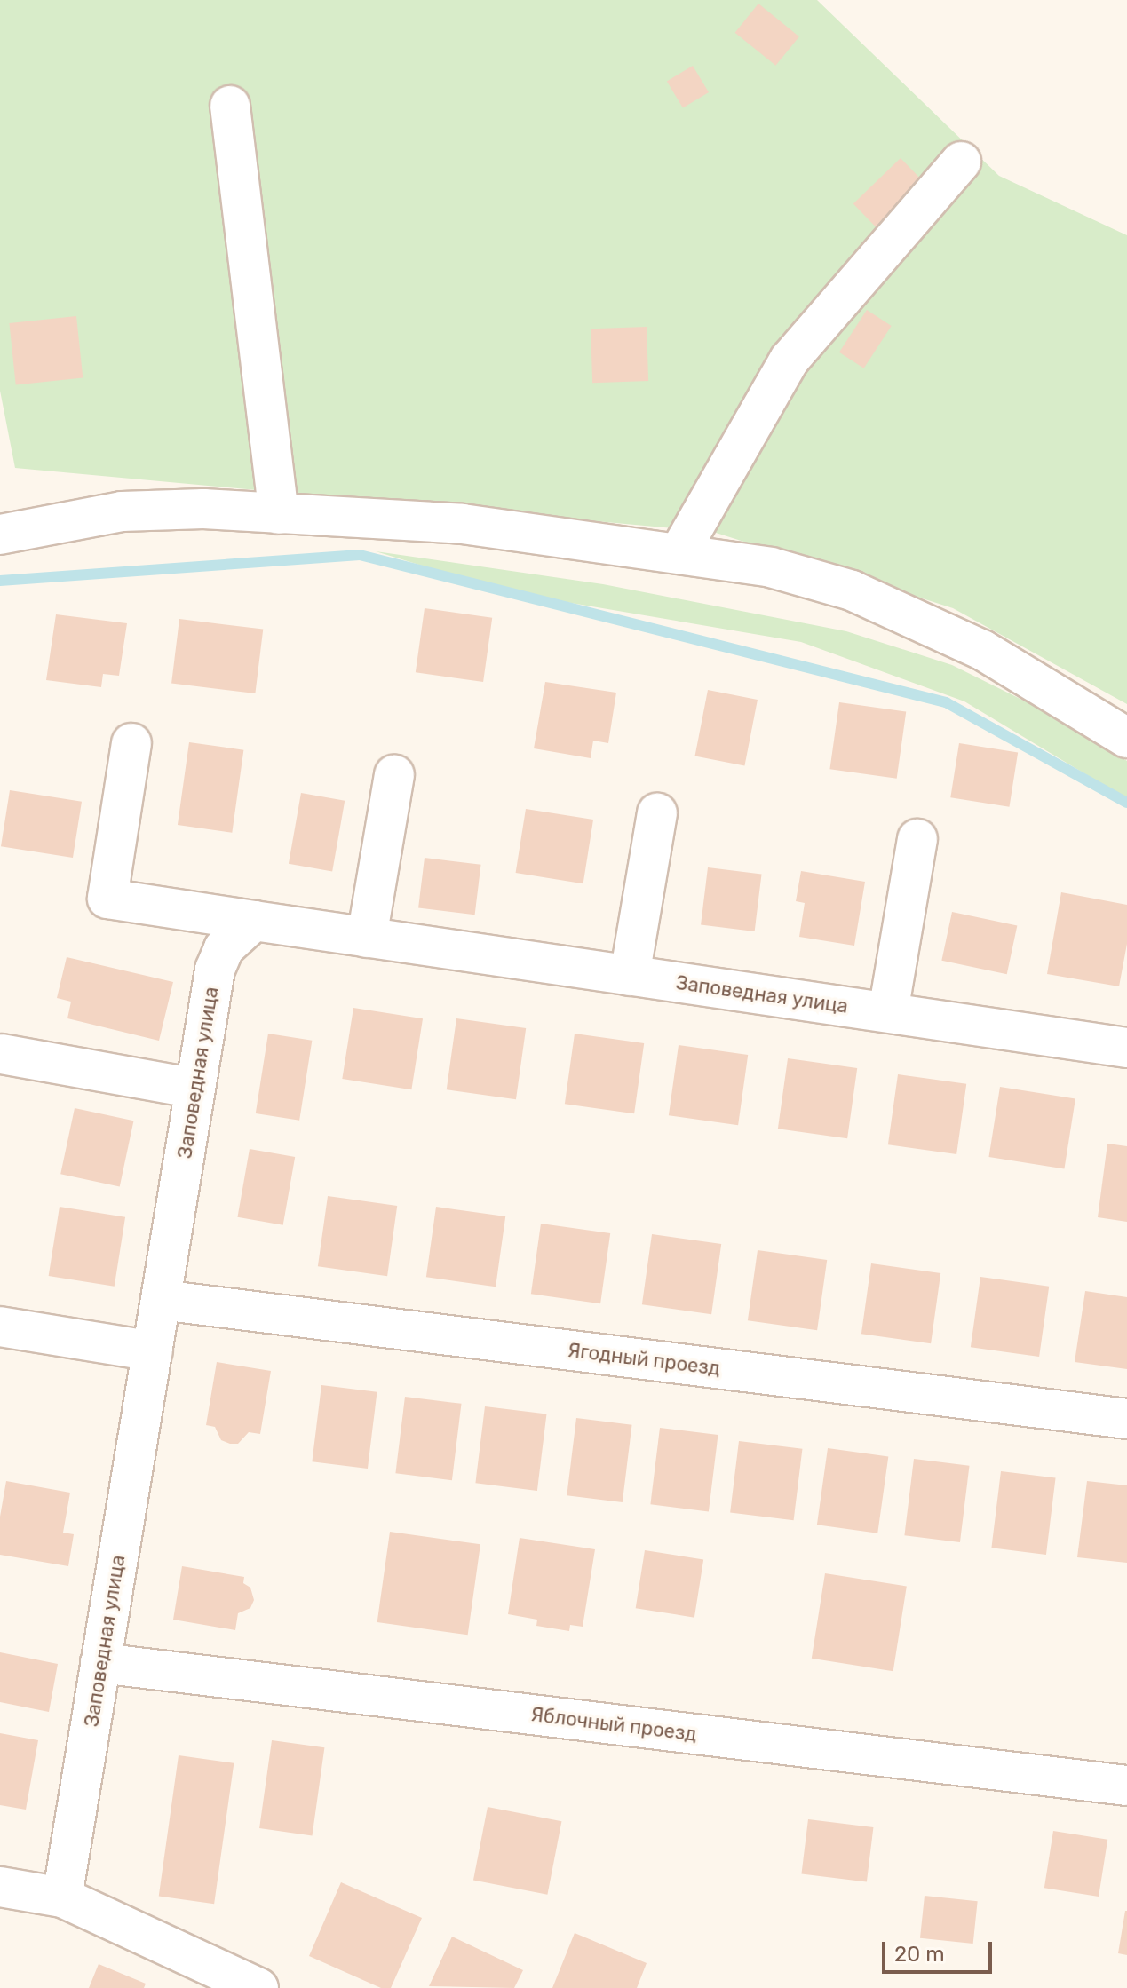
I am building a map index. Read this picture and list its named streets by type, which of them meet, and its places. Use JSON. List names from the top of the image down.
{
  "streets": {
    "street": ["Заповедная улица", "Ягодный проезд", "Яблочный проезд"]
  },
  "crossings": [
    ["Заповедная улица", "Ягодный проезд"],
    ["Заповедная улица", "Яблочный проезд"]
  ],
  "scale_bar": "20 m"
}
